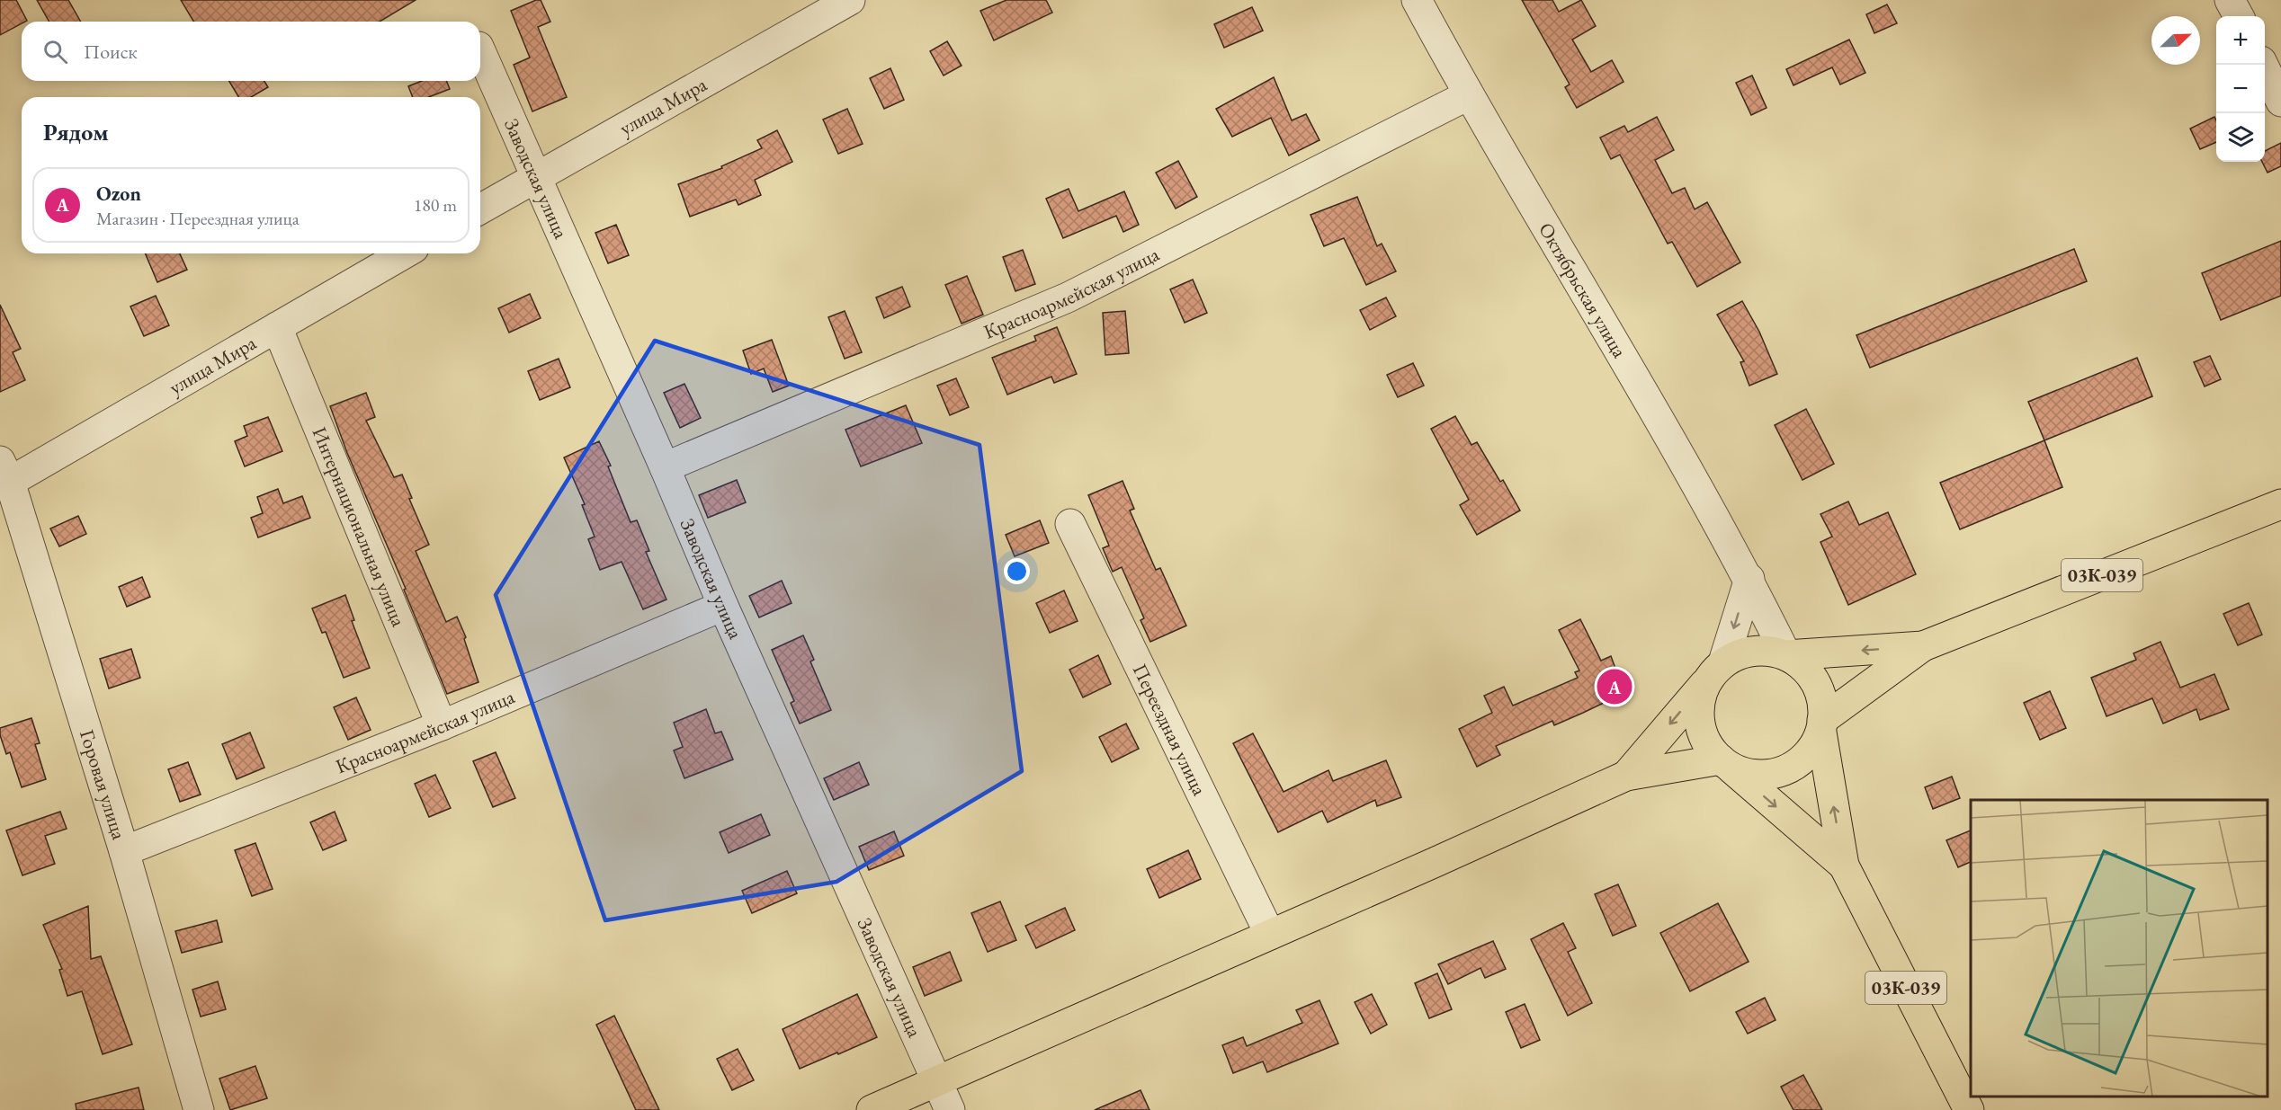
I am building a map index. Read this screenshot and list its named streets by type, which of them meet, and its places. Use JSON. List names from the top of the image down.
{
  "streets": {
    "main road": ["03К-039"],
    "street": [
      "улица Мира",
      "Заводская улица",
      "Октябрьская улица",
      "Красноармейская улица",
      "Интернациональная улица",
      "Переездная улица",
      "Горовая улица"
    ]
  },
  "crossings": [
    ["улица Мира", "Заводская улица"],
    ["улица Мира", "Интернациональная улица"],
    ["улица Мира", "Горовая улица"],
    ["Заводская улица", "Красноармейская улица"],
    ["Октябрьская улица", "Красноармейская улица"],
    ["Октябрьская улица", "03К-039"],
    ["Красноармейская улица", "Интернациональная улица"],
    ["Красноармейская улица", "Горовая улица"]
  ],
  "north": "top right",
  "page": {
    "map_buttons": ["+", "−"],
    "search": "Поиск",
    "heading": "Рядом",
    "list": [
      {
        "mark": "A",
        "name": "Ozon",
        "note": "Магазин · Переездная улица",
        "value": "180 m"
      }
    ],
    "pins": "A"
  }
}
